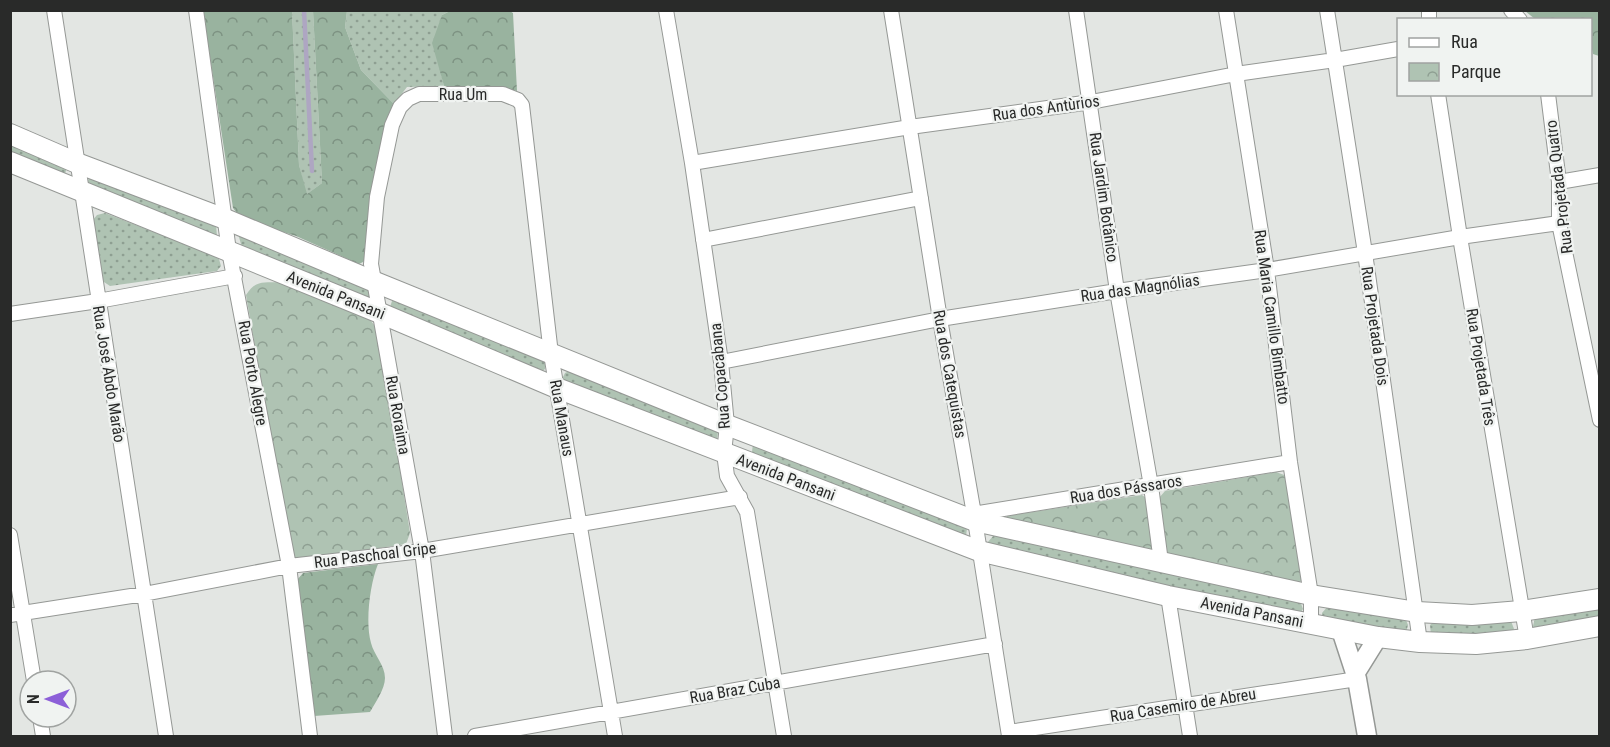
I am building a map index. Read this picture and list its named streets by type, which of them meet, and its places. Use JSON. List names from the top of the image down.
{
  "streets": {
    "main road": ["Avenida Pansani"],
    "street": [
      "Rua Um",
      "Rua dos Antùrios",
      "Rua Projetada Quatro",
      "Rua Jardim Botânico",
      "Rua das Magnólias",
      "Rua Maria Camillo Bimbatto",
      "Rua Projetada Dois",
      "Rua Projetada Três",
      "Rua Porto Alegre",
      "Rua José Abdo Marão",
      "Rua dos Catequistas",
      "Rua Copacabana",
      "Rua Roraima",
      "Rua Manaus",
      "Rua dos Pássaros",
      "Rua Paschoal Gripe",
      "Rua Braz Cuba",
      "Rua Casemiro de Abreu"
    ]
  },
  "crossings": [
    ["Rua Um", "Rua Roraima"],
    ["Rua Um", "Rua Manaus"],
    ["Rua dos Antùrios", "Rua Jardim Botânico"],
    ["Rua dos Antùrios", "Rua Maria Camillo Bimbatto"],
    ["Rua dos Antùrios", "Rua Projetada Dois"],
    ["Rua dos Antùrios", "Rua dos Catequistas"],
    ["Rua dos Antùrios", "Rua Copacabana"],
    ["Rua Projetada Quatro", "Rua das Magnólias"],
    ["Rua Jardim Botânico", "Rua das Magnólias"],
    ["Rua Jardim Botânico", "Avenida Pansani"],
    ["Rua Jardim Botânico", "Rua dos Pássaros"],
    ["Rua das Magnólias", "Rua Maria Camillo Bimbatto"],
    ["Rua das Magnólias", "Rua Projetada Dois"],
    ["Rua das Magnólias", "Rua Projetada Três"],
    ["Rua das Magnólias", "Rua dos Catequistas"],
    ["Rua das Magnólias", "Rua Copacabana"],
    ["Avenida Pansani", "Rua Maria Camillo Bimbatto"],
    ["Avenida Pansani", "Rua Projetada Dois"],
    ["Avenida Pansani", "Rua Projetada Três"],
    ["Avenida Pansani", "Rua Porto Alegre"],
    ["Avenida Pansani", "Rua José Abdo Marão"],
    ["Avenida Pansani", "Rua dos Catequistas"],
    ["Avenida Pansani", "Rua Copacabana"],
    ["Avenida Pansani", "Rua Roraima"],
    ["Avenida Pansani", "Rua Manaus"],
    ["Avenida Pansani", "Rua dos Pássaros"],
    ["Rua Maria Camillo Bimbatto", "Rua dos Pássaros"],
    ["Rua Porto Alegre", "Rua Paschoal Gripe"],
    ["Rua José Abdo Marão", "Rua Paschoal Gripe"],
    ["Rua dos Catequistas", "Rua dos Pássaros"],
    ["Rua dos Catequistas", "Rua Braz Cuba"],
    ["Rua dos Catequistas", "Rua Casemiro de Abreu"],
    ["Rua Copacabana", "Rua Paschoal Gripe"],
    ["Rua Copacabana", "Rua Braz Cuba"],
    ["Rua Roraima", "Rua Paschoal Gripe"],
    ["Rua Manaus", "Rua Paschoal Gripe"],
    ["Rua Manaus", "Rua Braz Cuba"]
  ],
  "legend": ["Rua", "Parque"],
  "north": "left"
}
